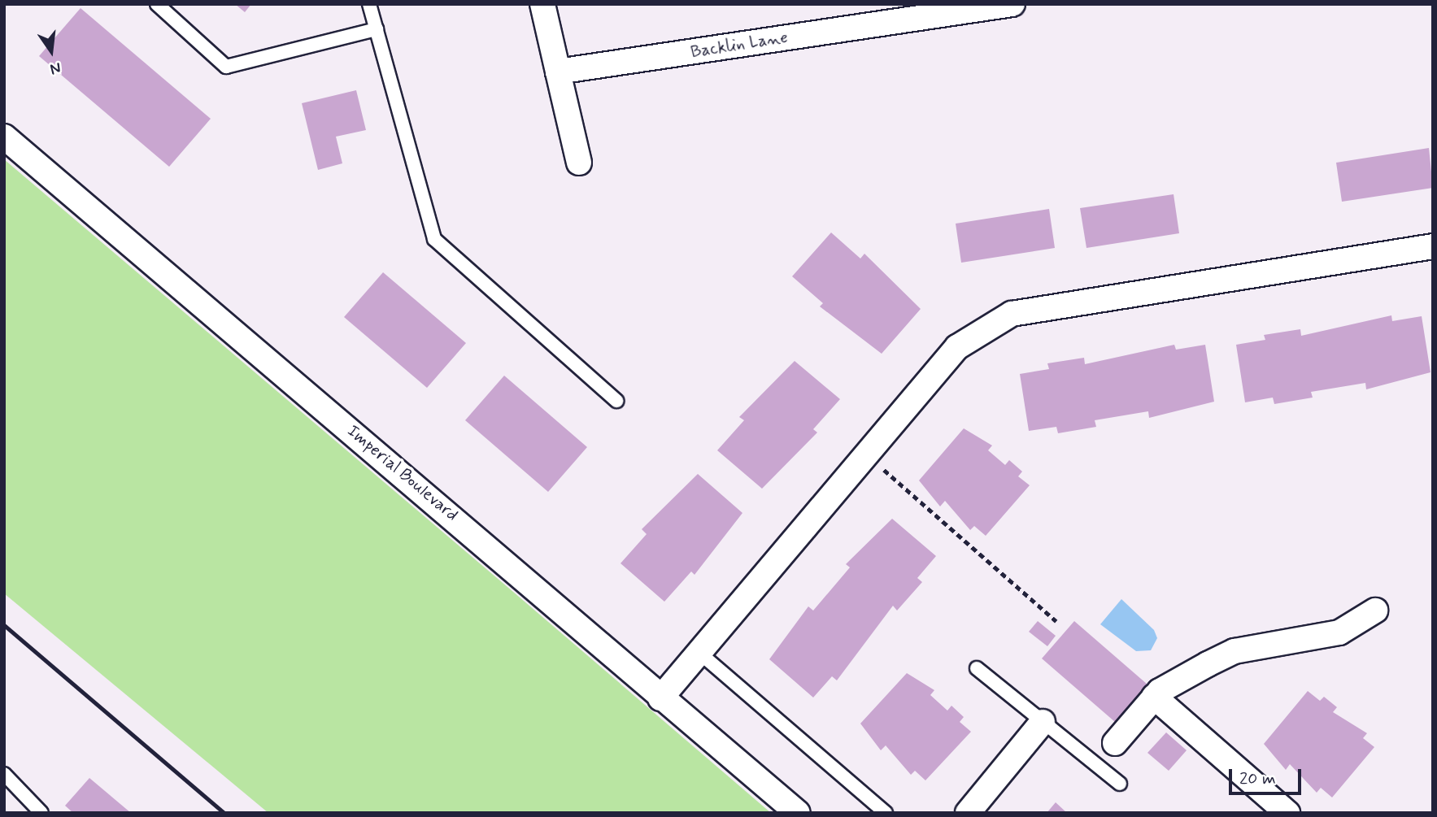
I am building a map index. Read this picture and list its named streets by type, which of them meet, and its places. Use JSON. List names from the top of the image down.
{
  "streets": {
    "street": ["Backlin Lane", "Imperial Boulevard"]
  },
  "scale_bar": "20 m",
  "north": "bottom"
}
